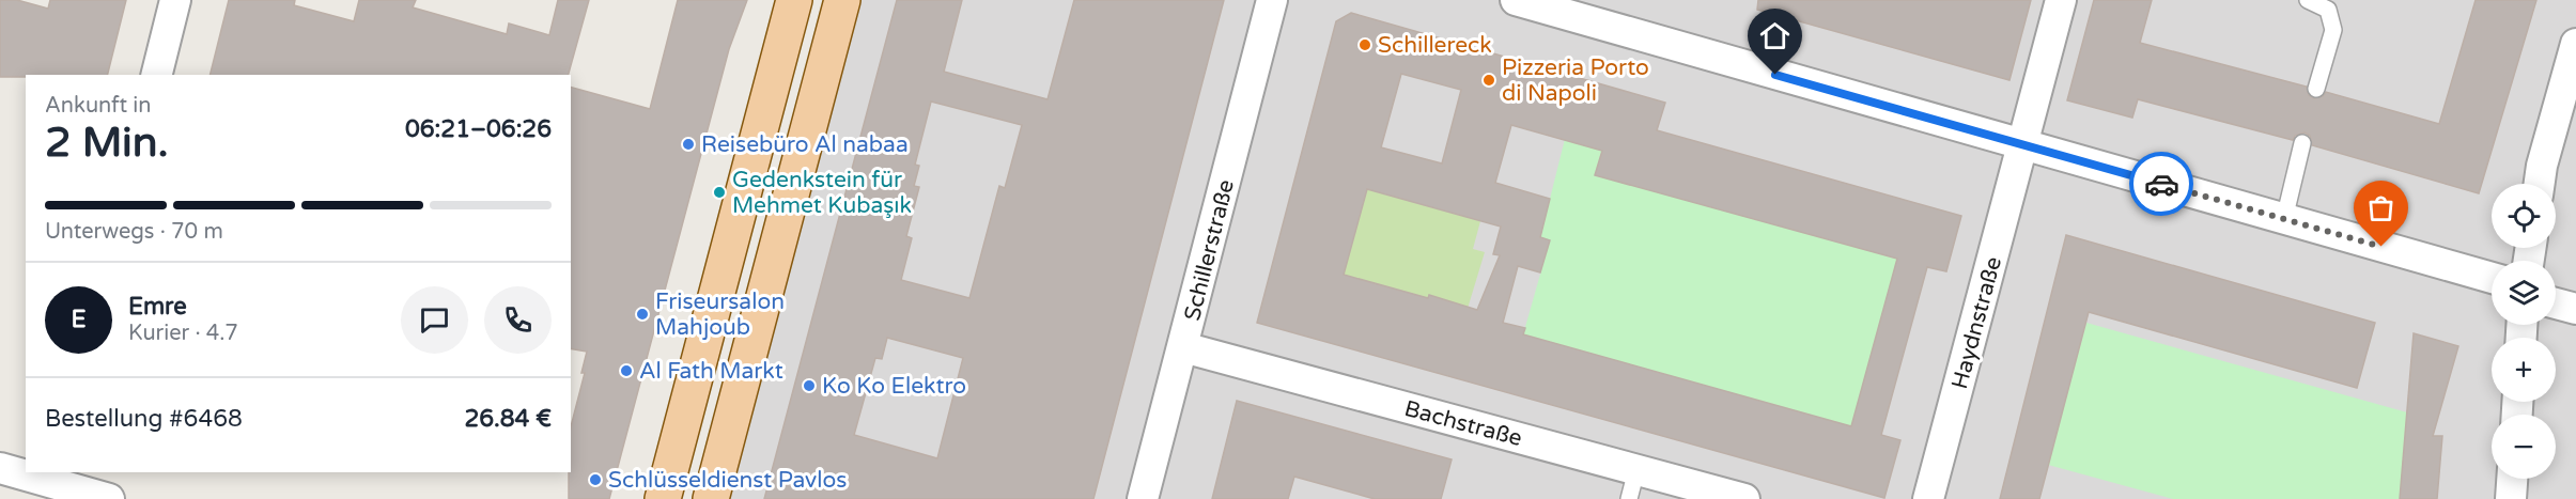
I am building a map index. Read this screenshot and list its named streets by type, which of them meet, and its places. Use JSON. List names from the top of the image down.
{
  "streets": {
    "street": ["Schillerstraße", "Haydnstraße", "Bachstraße"]
  },
  "crossings": [
    ["Schillerstraße", "Bachstraße"]
  ],
  "places": [
    "Schillereck",
    "Pizzeria Porto di Napoli",
    "Reisebüro Al nabaa",
    "Gedenkstein für Mehmet Kubaşık",
    "Friseursalon Mahjoub",
    "Al Fath Markt",
    "Ko Ko Elektro",
    "Schlüsseldienst Pavlos"
  ],
  "page": {
    "heading": ["2 Min.", "Ankunft in", "06:21–06:26"],
    "panel": [
      "Emre",
      "Kurier · 4.7",
      "Bestellung #6468",
      "26.84 €"
    ],
    "map_buttons": ["+", "−"],
    "bar": "Unterwegs · 70 m",
    "round": "E"
  }
}
